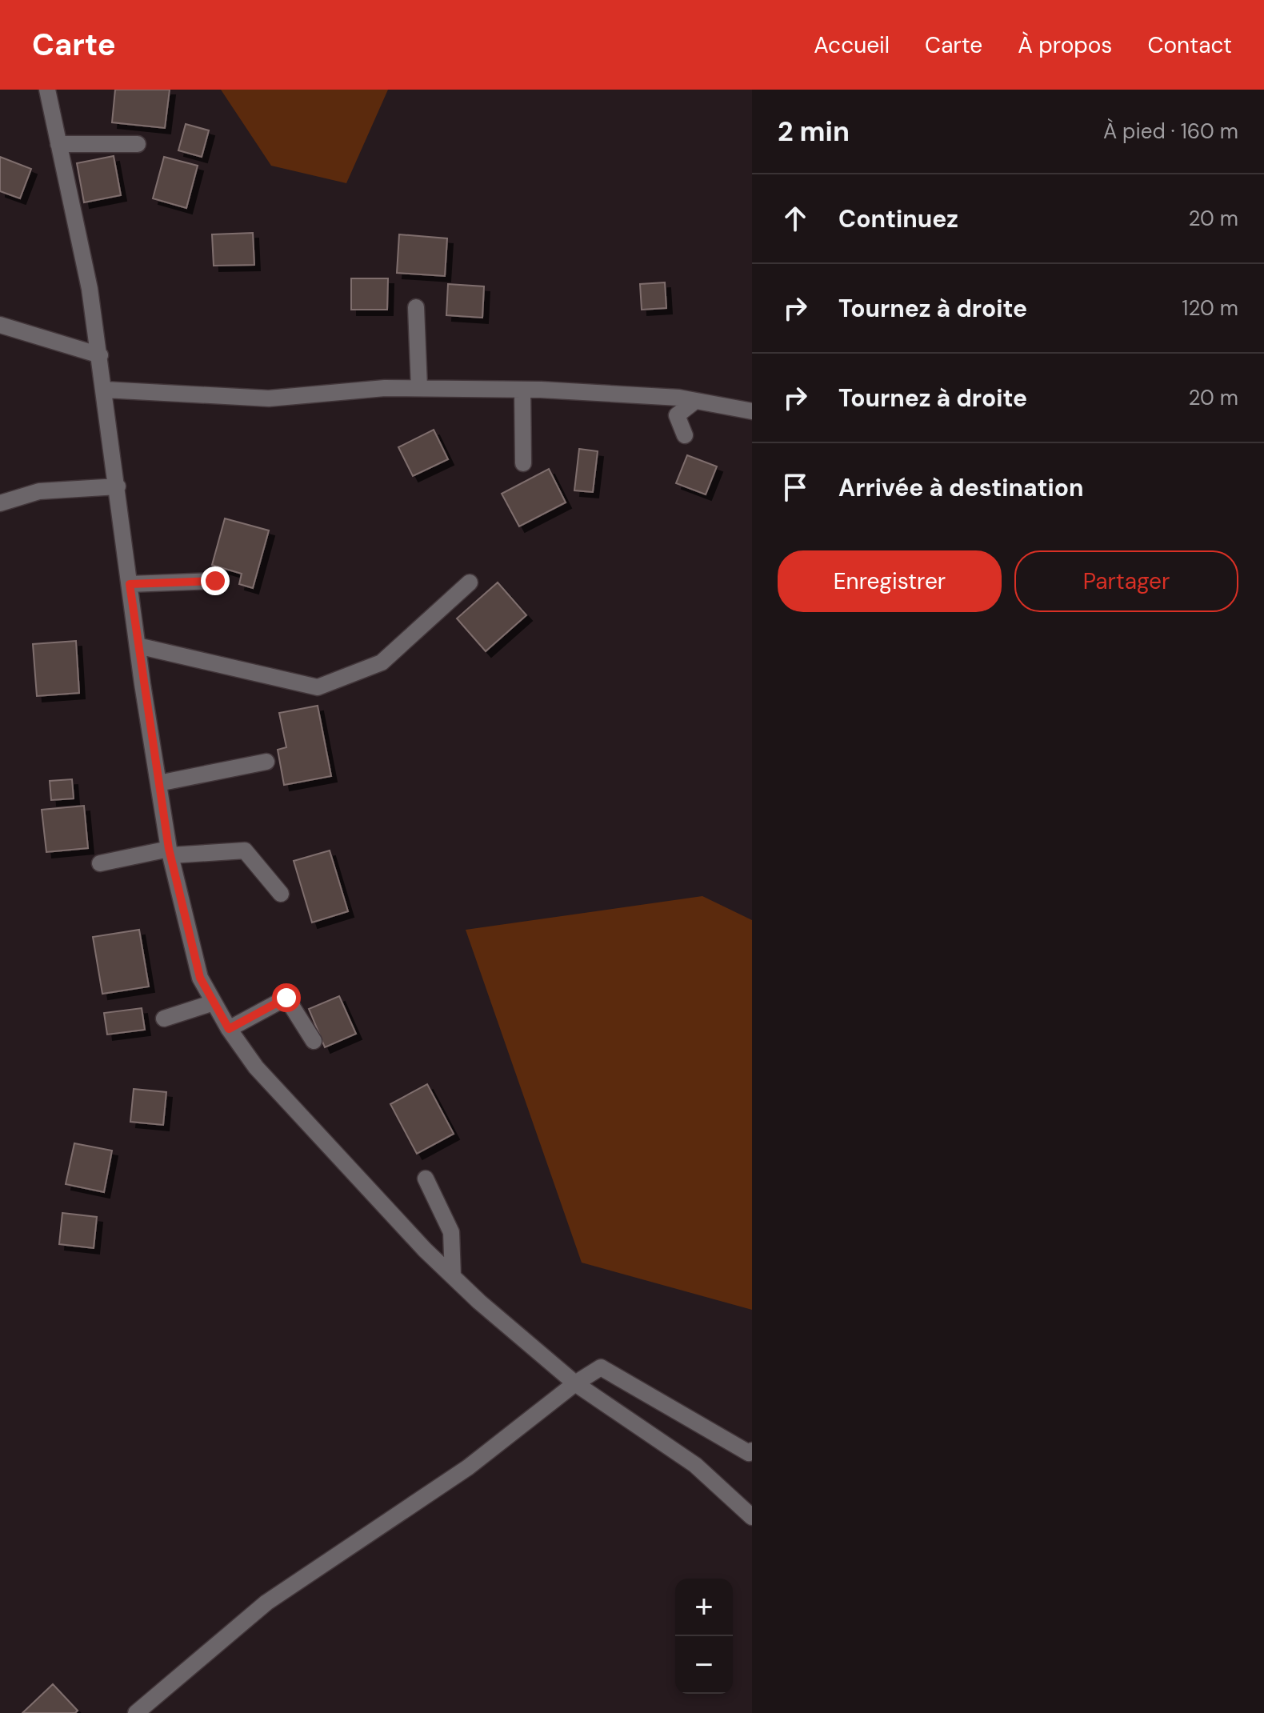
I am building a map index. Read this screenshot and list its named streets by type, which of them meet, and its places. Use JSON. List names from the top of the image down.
{
  "page": {
    "header": "Carte",
    "nav": [
      "Accueil",
      "Carte",
      "À propos",
      "Contact"
    ],
    "heading": ["2 min", "À pied · 160 m"],
    "list": [
      ["Continuez", "20 m"],
      ["Tournez à droite", "120 m"],
      ["Tournez à droite", "20 m"],
      "Arrivée à destination"
    ],
    "buttons": ["Enregistrer", "Partager"],
    "map_buttons": ["+", "−"]
  }
}
